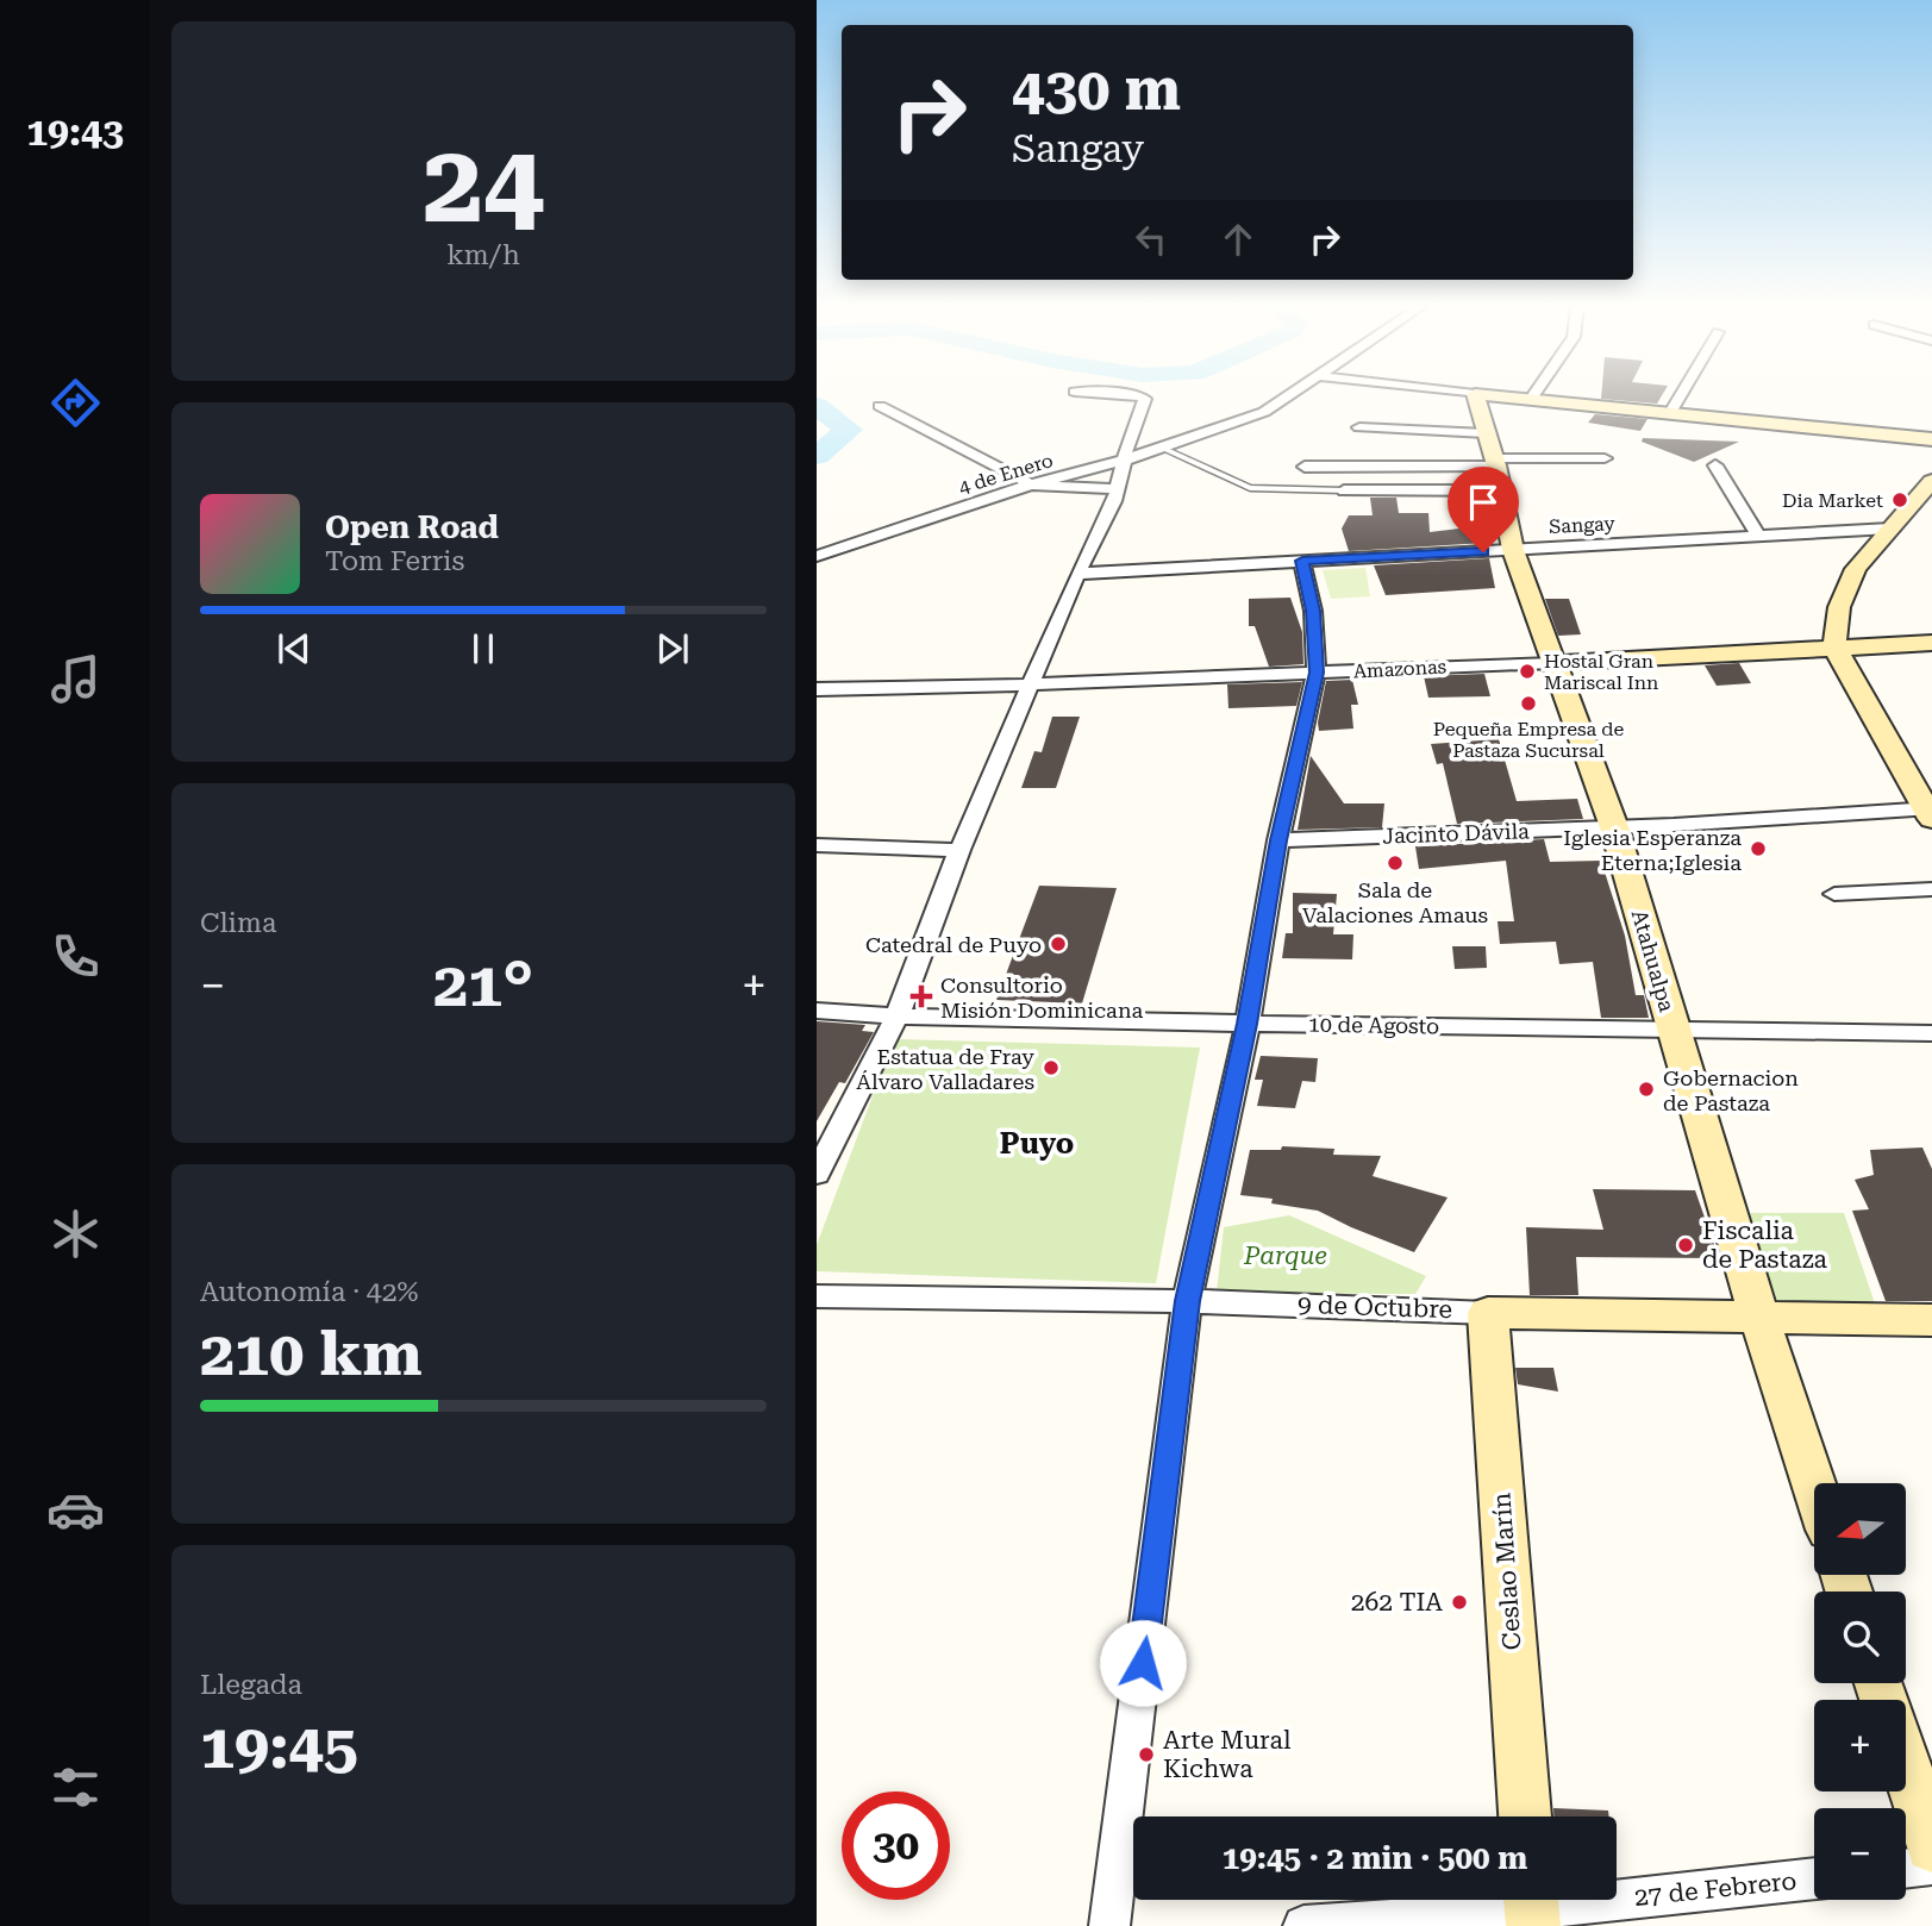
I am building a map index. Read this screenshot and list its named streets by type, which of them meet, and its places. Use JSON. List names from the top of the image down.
{
  "streets": {
    "main road": ["Atahualpa", "Ceslao Marín"],
    "street": [
      "4 de Enero",
      "Sangay",
      "Amazonas",
      "Jacinto Dávila",
      "10 de Agosto",
      "9 de Octubre",
      "27 de Febrero"
    ]
  },
  "crossings": [
    ["Sangay", "Atahualpa"],
    ["Amazonas", "Atahualpa"],
    ["Jacinto Dávila", "Atahualpa"],
    ["Atahualpa", "10 de Agosto"],
    ["Atahualpa", "9 de Octubre"],
    ["9 de Octubre", "Ceslao Marín"]
  ],
  "districts": ["Puyo"],
  "parks": ["Parque"],
  "places": {
    "other": [
      "Dia Market",
      "Hostal Gran Mariscal Inn",
      "Pequeña Empresa de Pastaza Sucursal",
      "Iglesia Esperanza Eterna;Iglesia",
      "Sala de Valaciones Amaus",
      "Catedral de Puyo",
      "Estatua de Fray Álvaro Valladares",
      "Gobernacion de Pastaza",
      "Fiscalia de Pastaza",
      "262 TIA",
      "Arte Mural Kichwa"
    ],
    "health": ["Consultorio Misión Dominicana"]
  },
  "north": "left",
  "page": {
    "tabs": "19:43",
    "tile": [
      ["24", "km/h"],
      "Clima",
      ["Autonomía · 42%", "210 km"],
      ["Llegada", "19:45"]
    ],
    "turn": ["430 m", "Sangay"],
    "song": ["Open Road", "Tom Ferris"],
    "heat": ["−", "21°", "+"],
    "map_buttons": ["+", "−"],
    "limit": "30",
    "trip": "19:45 · 2 min · 500 m"
  }
}
